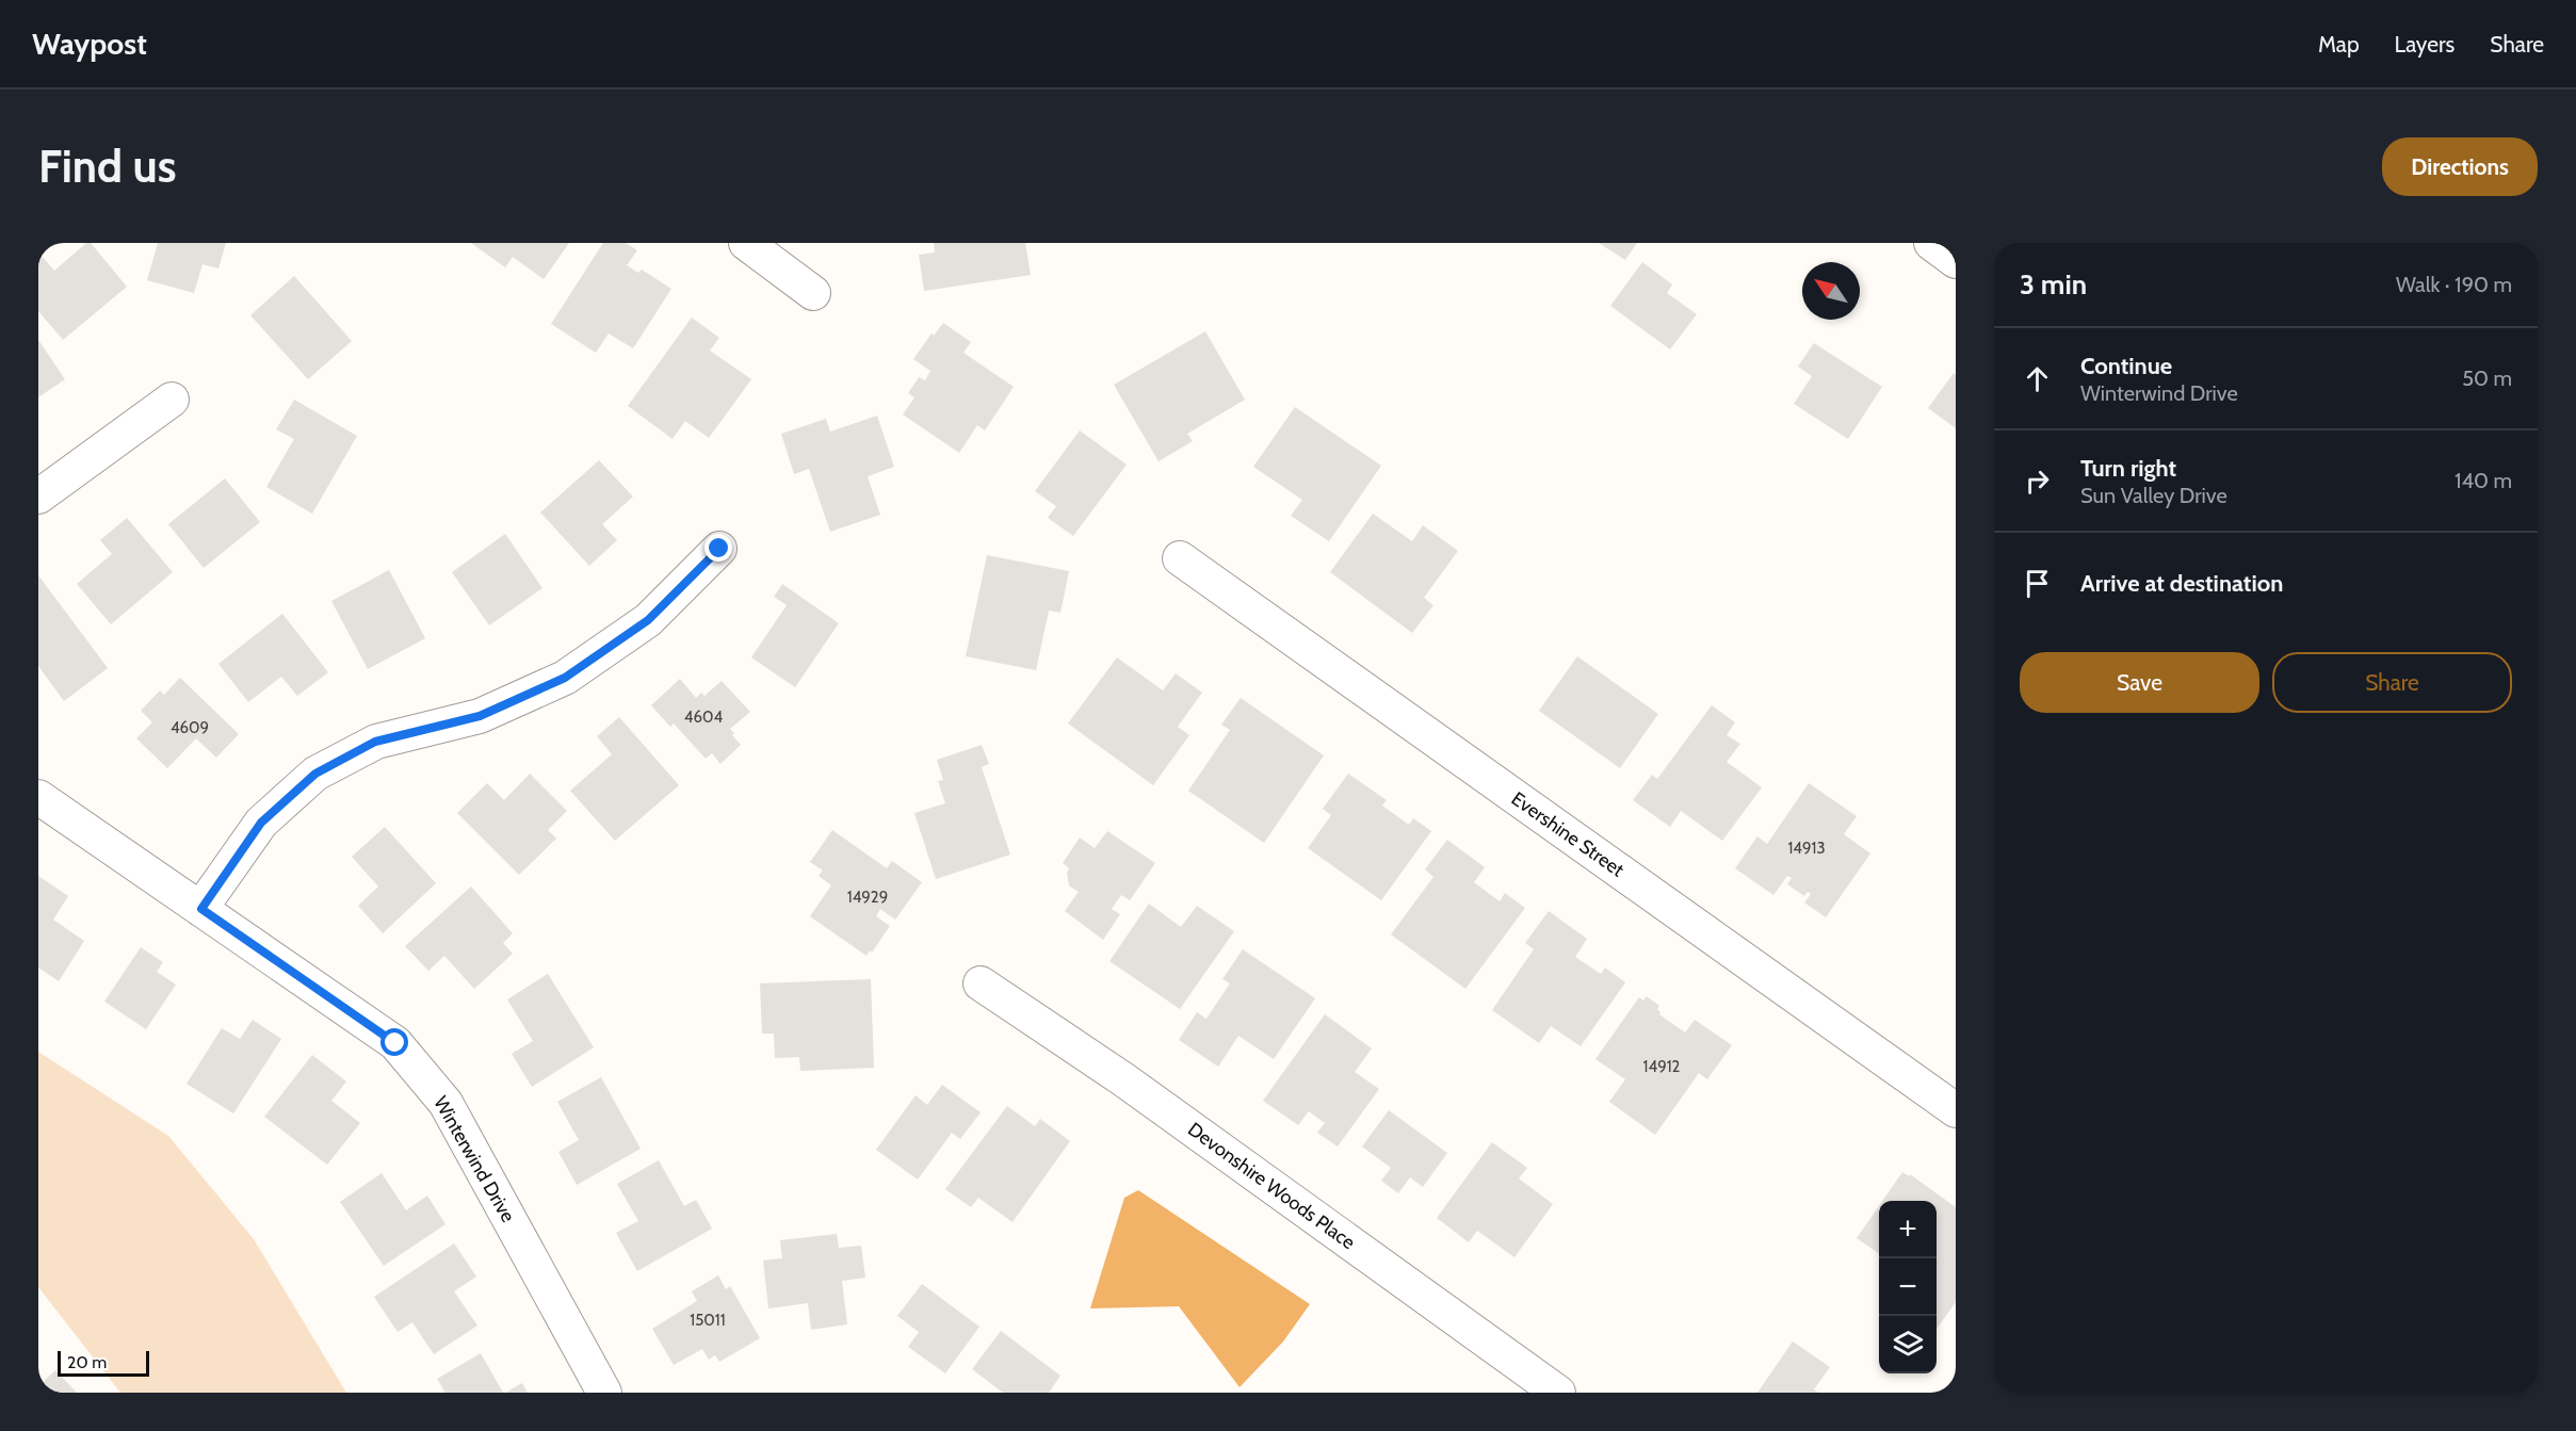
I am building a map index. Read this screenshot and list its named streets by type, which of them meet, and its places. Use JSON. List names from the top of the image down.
{
  "streets": {
    "street": ["Evershine Street", "Winterwind Drive", "Devonshire Woods Place"]
  },
  "house_numbers": [
    "4604",
    "4609",
    "14913",
    "14929",
    "14912",
    "15011"
  ],
  "scale_bar": "20 m",
  "north": "top left",
  "page": {
    "header": "Waypost",
    "nav": ["Map", "Layers", "Share"],
    "buttons": [
      "Directions",
      ["Save", "Share"]
    ],
    "title": "Find us",
    "heading": ["3 min", "Walk · 190 m"],
    "list": [
      ["Continue", "Winterwind Drive", "50 m"],
      ["Turn right", "Sun Valley Drive", "140 m"],
      "Arrive at destination"
    ],
    "map_buttons": ["+", "−"],
    "scale": "20 m"
  }
}
